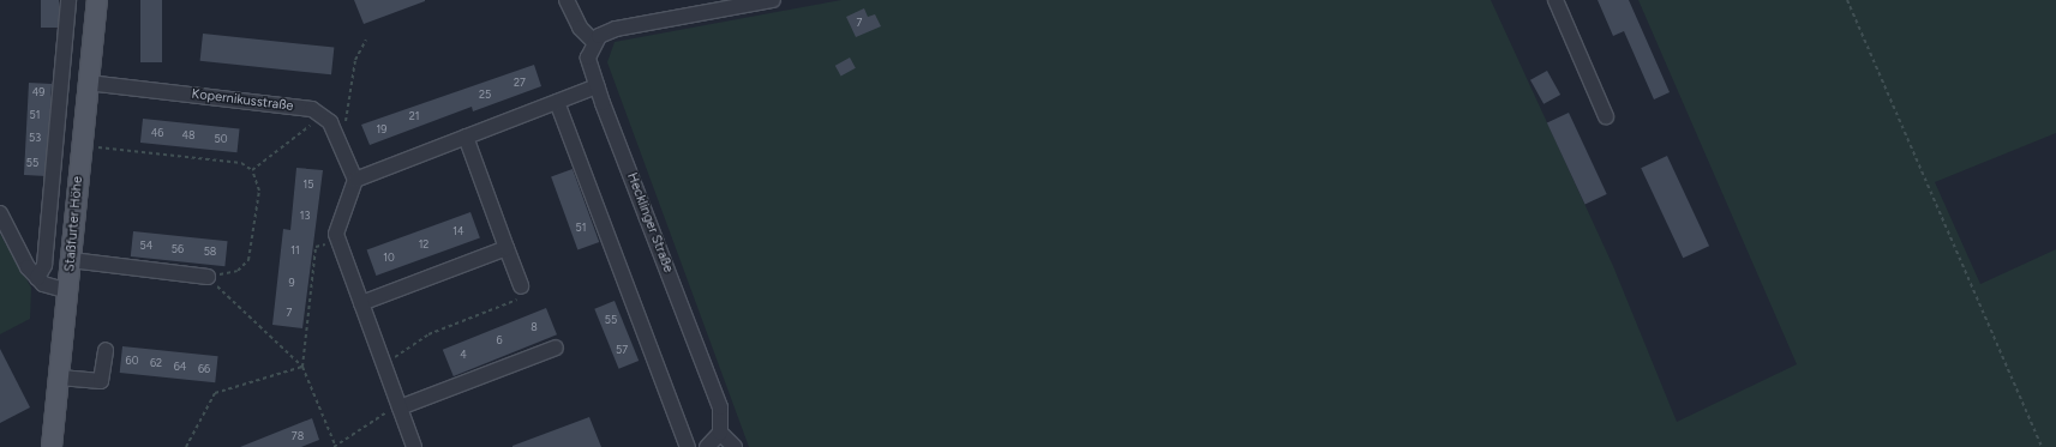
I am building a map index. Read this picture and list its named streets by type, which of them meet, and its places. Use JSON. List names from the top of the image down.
{
  "streets": {
    "main road": ["Staßfurter Höhe"],
    "street": ["Kopernikusstraße", "Hecklinger Straße"]
  },
  "crossings": [
    ["Kopernikusstraße", "Staßfurter Höhe"]
  ],
  "house_numbers": [
    "7",
    "27",
    "49",
    "25",
    "51",
    "21",
    "19",
    "46",
    "48",
    "53",
    "50",
    "55",
    "15",
    "13",
    "51",
    "14",
    "12",
    "54",
    "56",
    "11",
    "58",
    "10",
    "9",
    "7",
    "55",
    "8",
    "6",
    "57",
    "4",
    "60",
    "62",
    "64",
    "66",
    "78"
  ]
}
